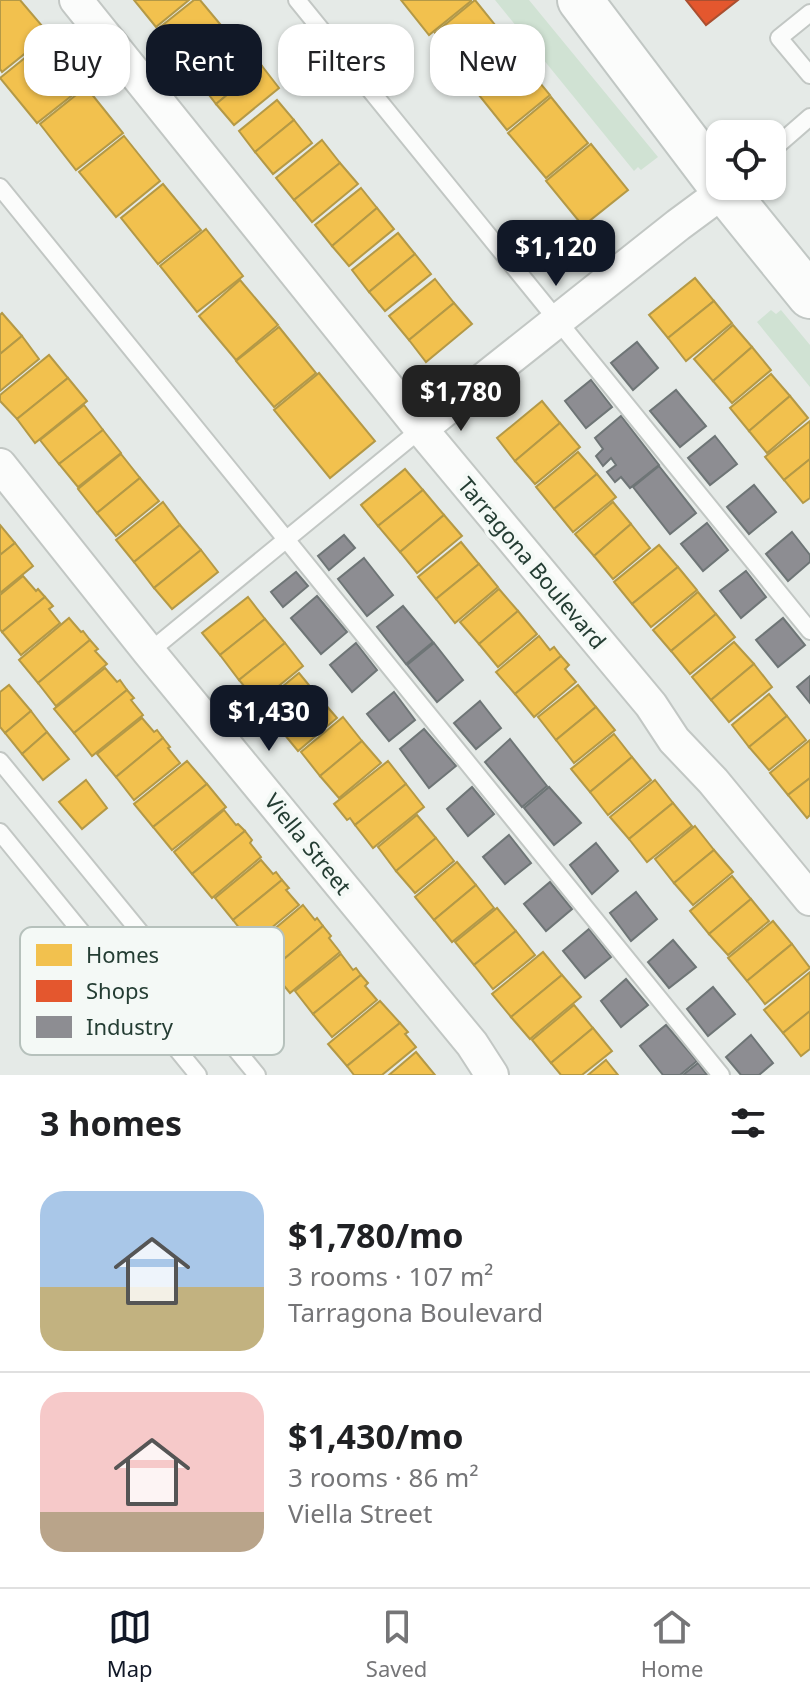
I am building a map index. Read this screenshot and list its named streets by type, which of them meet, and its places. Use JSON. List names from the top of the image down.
{
  "streets": {
    "street": ["Tarragona Boulevard", "Viella Street"]
  },
  "legend": ["Homes", "Shops", "Industry"],
  "page": {
    "chip": [
      "Buy",
      "Rent",
      "Filters",
      "New"
    ],
    "price": ["$1,120", "$1,780", "$1,430"],
    "heading": "3 homes",
    "list": [
      {
        "name": "$1,780/mo",
        "note": "3 rooms · 107 m² · Tarragona Boulevard"
      },
      {
        "name": "$1,430/mo",
        "note": "3 rooms · 86 m² · Viella Street"
      }
    ],
    "tabs": ["Map", "Saved", "Home"]
  }
}
